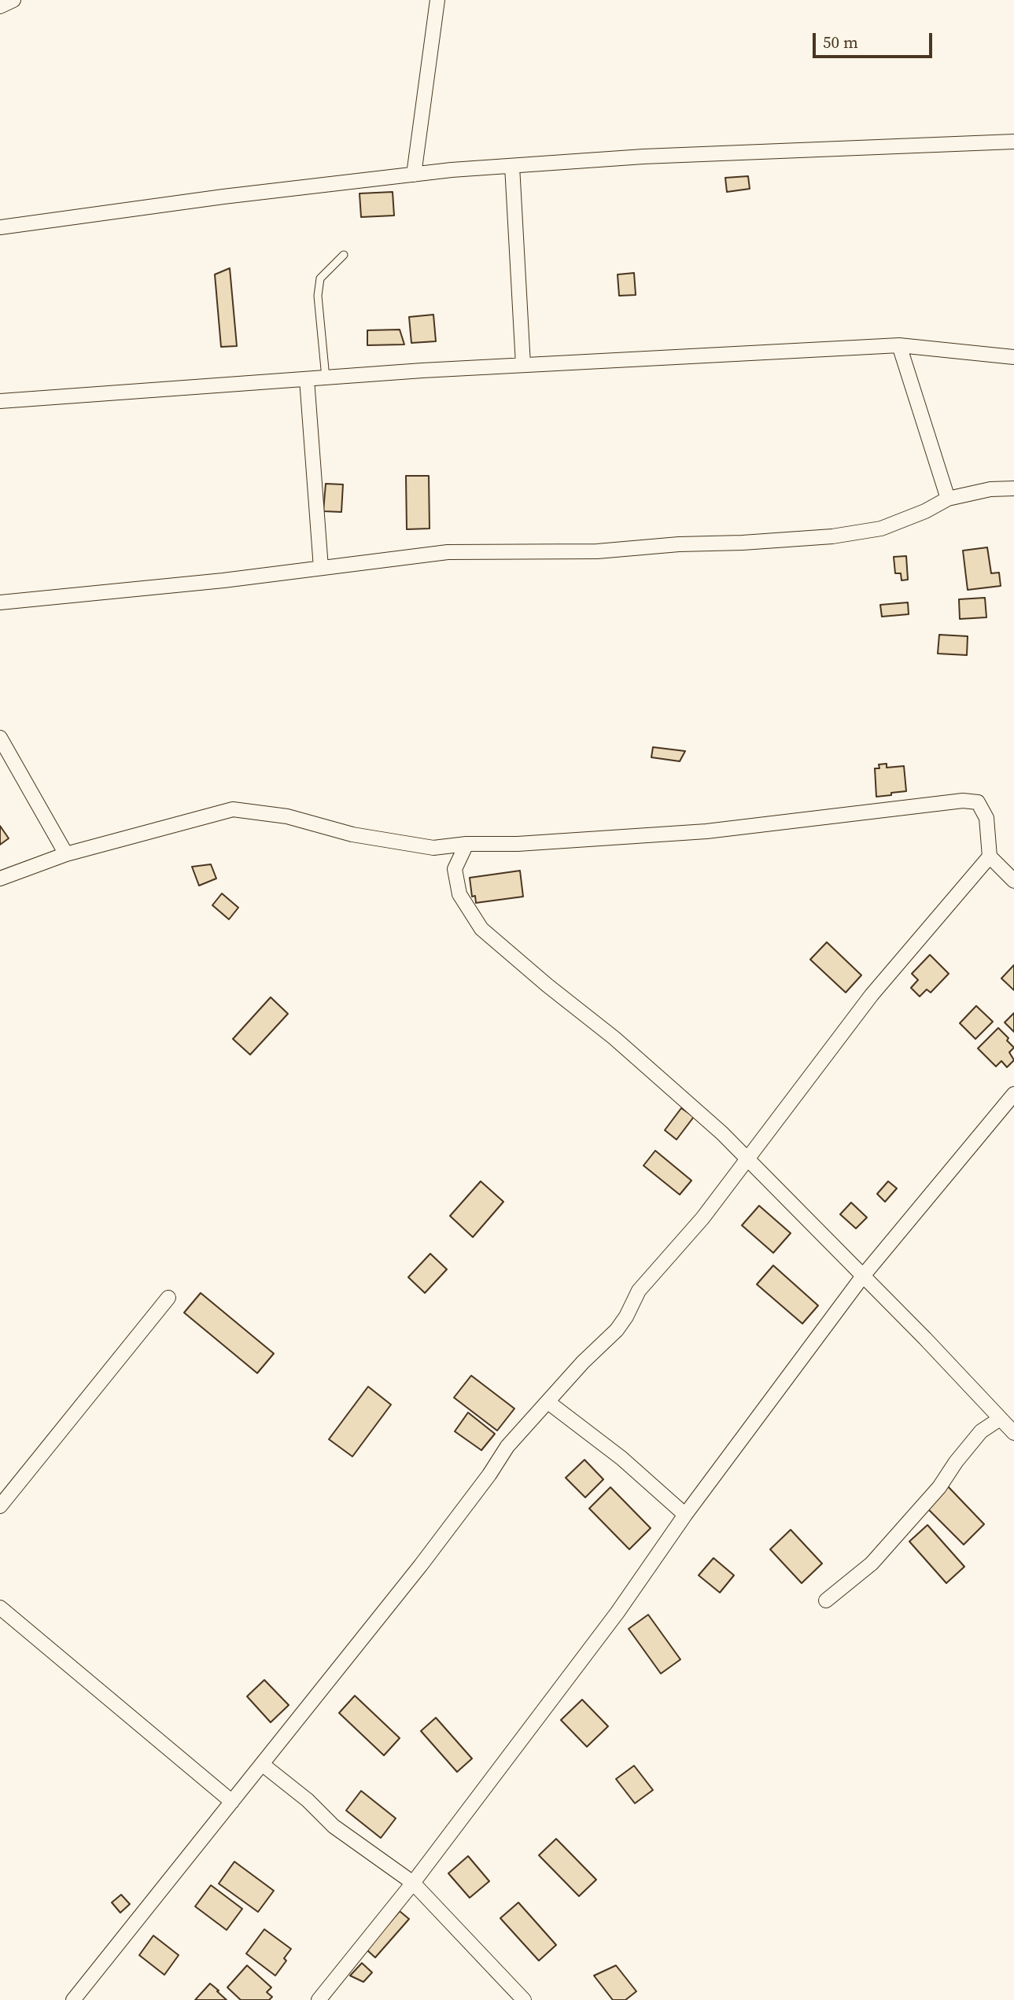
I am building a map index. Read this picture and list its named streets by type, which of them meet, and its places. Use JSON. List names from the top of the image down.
{
  "scale_bar": "50 m"
}
